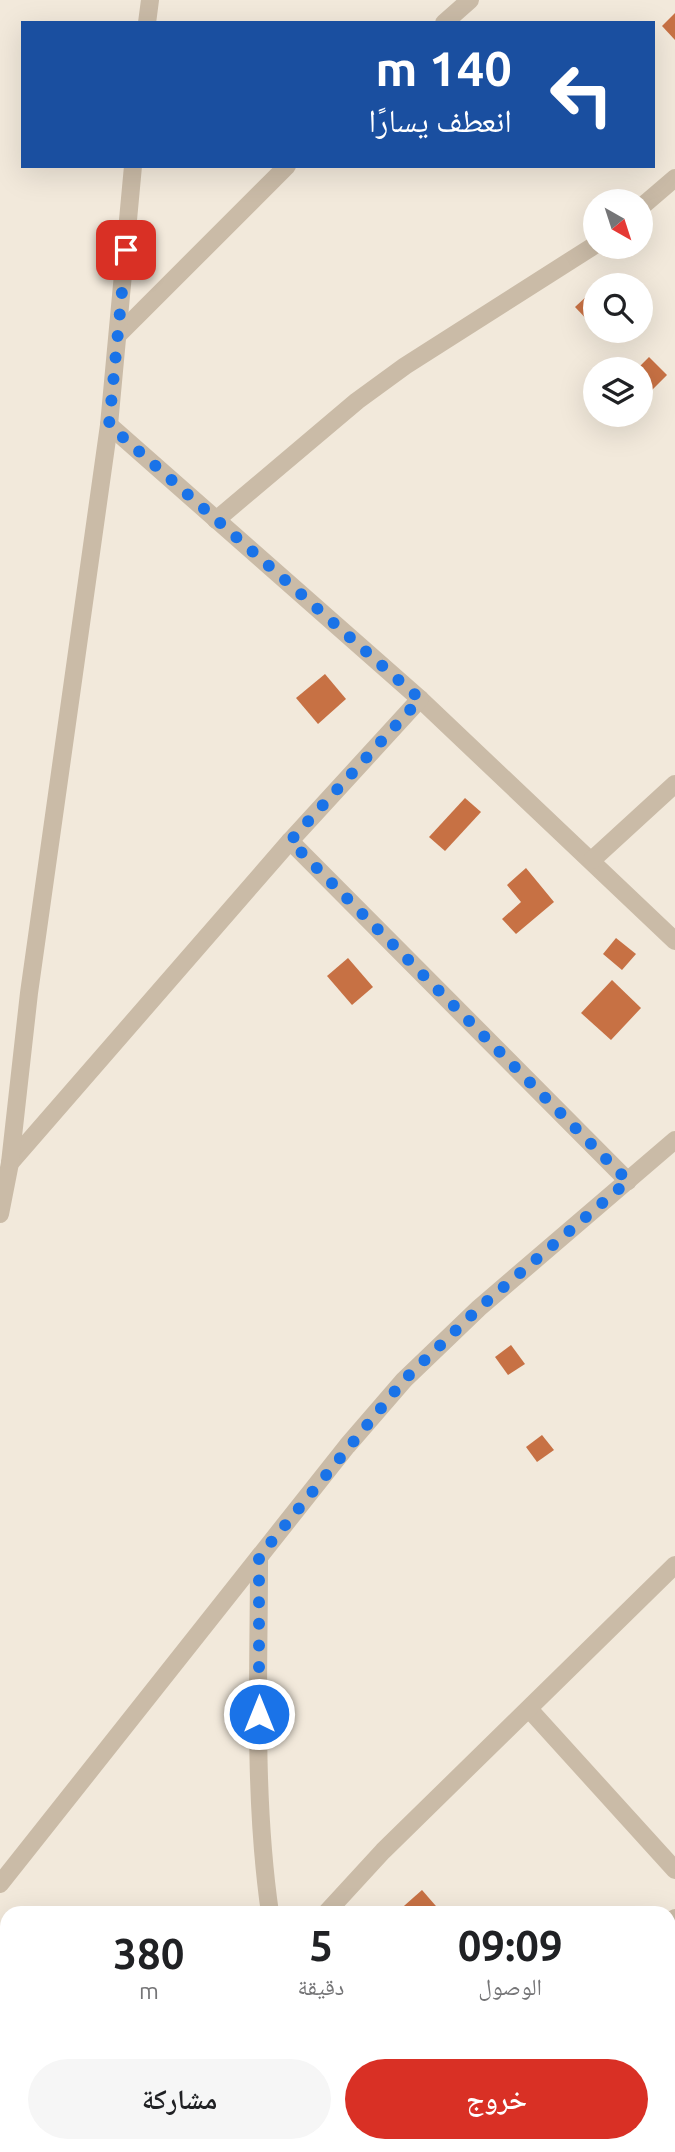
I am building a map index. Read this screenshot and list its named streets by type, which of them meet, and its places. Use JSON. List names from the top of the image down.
{
  "north": "bottom right",
  "page": {
    "turn": ["140 m", "انعطف يسارًا"],
    "eta": [
      "09:09",
      "الوصول",
      "5",
      "دقيقة",
      "380",
      "m"
    ],
    "buttons": ["خروج", "مشاركة"]
  }
}
